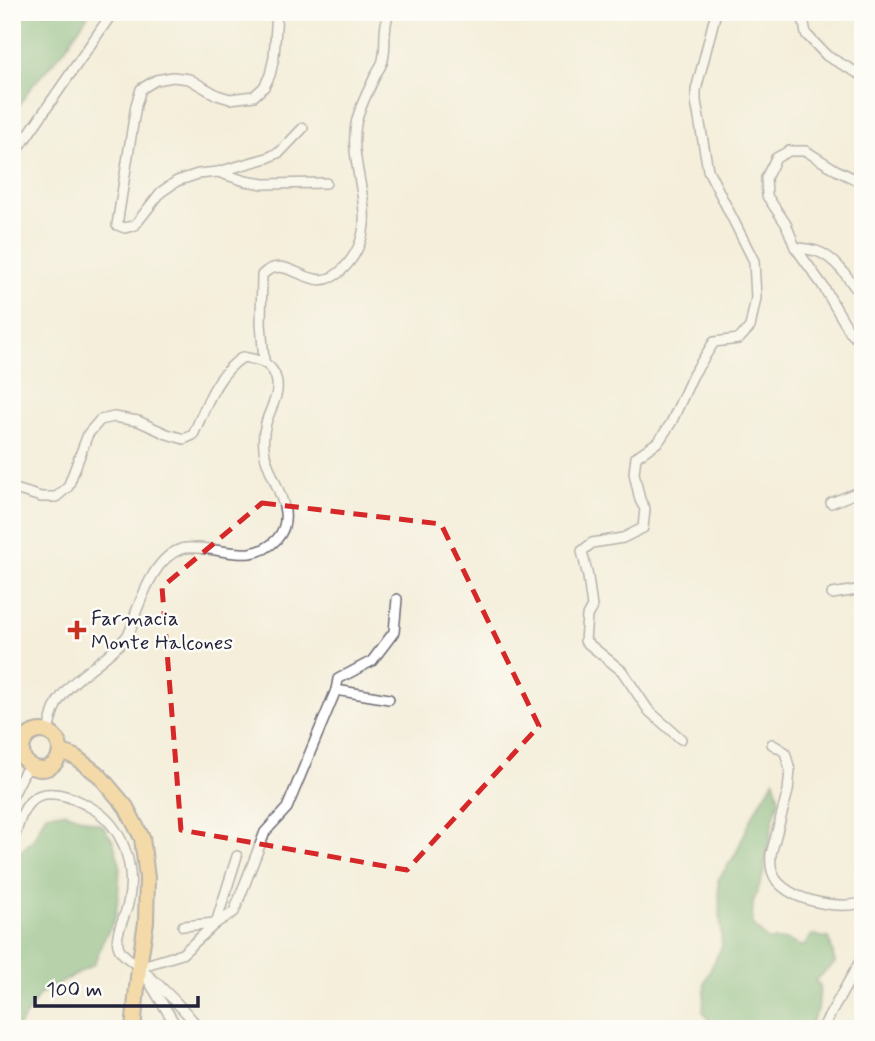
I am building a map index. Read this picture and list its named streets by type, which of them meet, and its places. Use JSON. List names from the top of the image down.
{
  "places": {
    "health": ["Farmacia Monte Halcones"]
  },
  "scale_bar": "100 m"
}
